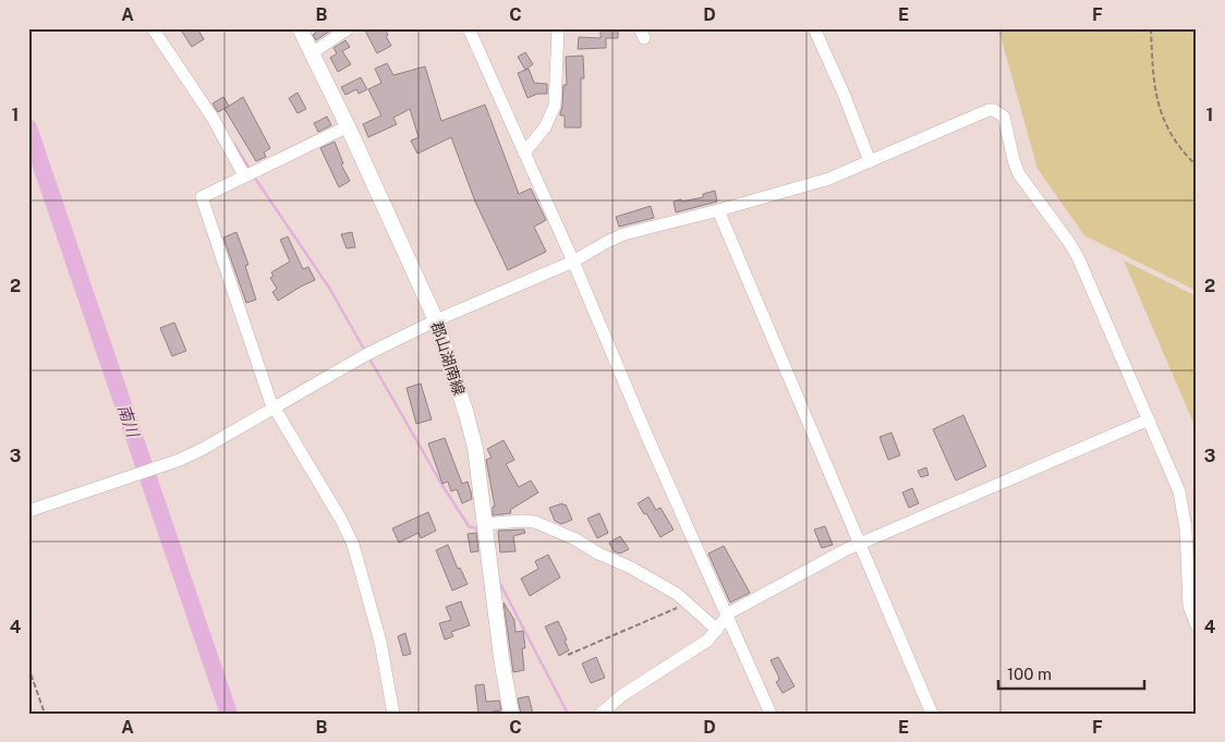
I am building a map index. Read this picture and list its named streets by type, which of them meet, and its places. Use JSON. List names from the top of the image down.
{
  "streets": {
    "main road": ["郡山湖南線"]
  },
  "water": ["南川"],
  "scale_bar": "100 m",
  "grid": {
    "columns": [
      "A",
      "B",
      "C",
      "D",
      "E",
      "F"
    ],
    "rows": [
      "1",
      "2",
      "3",
      "4"
    ]
  }
}
